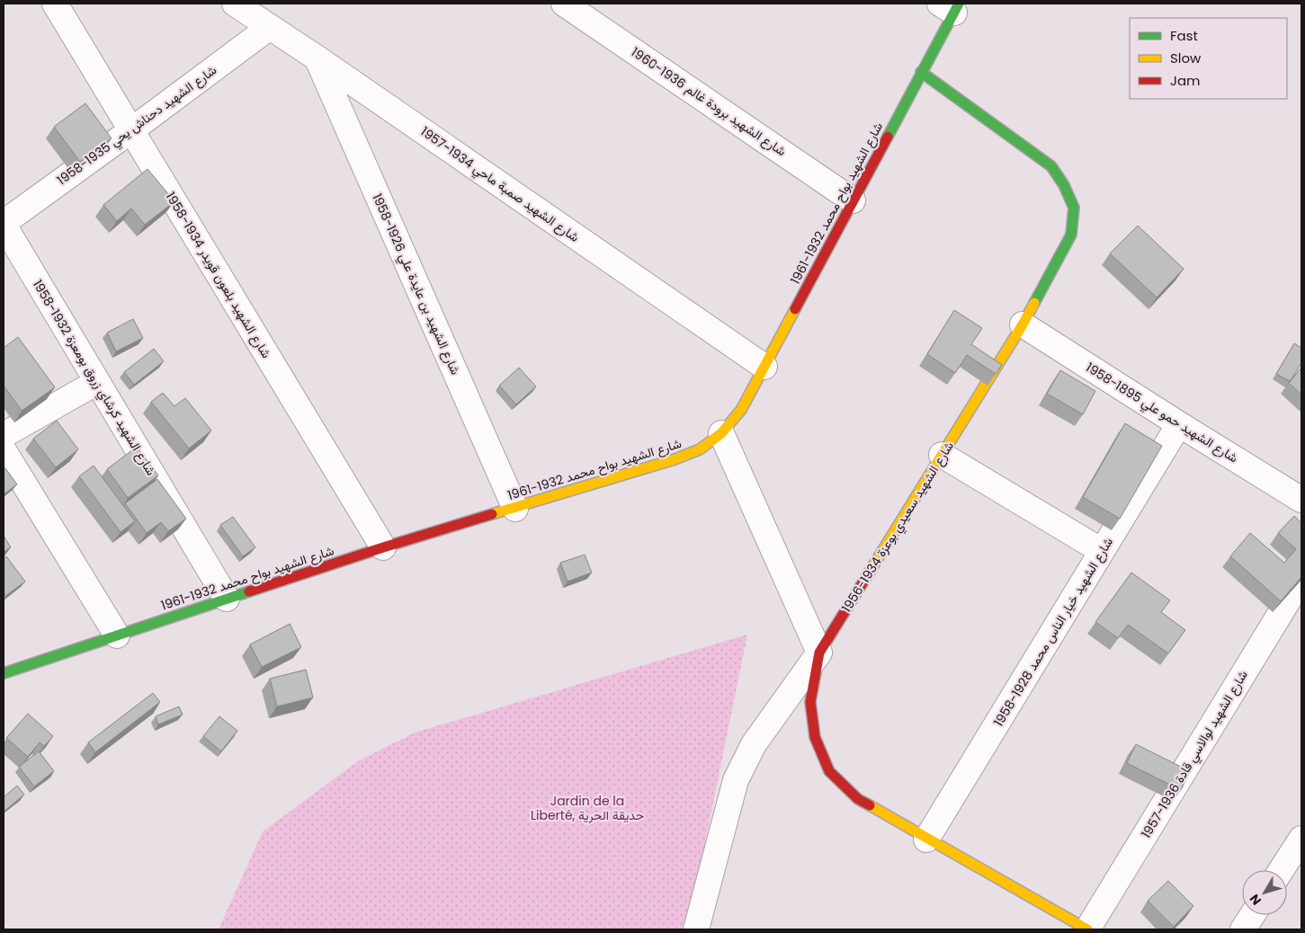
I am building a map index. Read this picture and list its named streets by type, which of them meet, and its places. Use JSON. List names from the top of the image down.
{
  "streets": {
    "street": [
      "شارع الشهيد برودة غالم 1936-1960",
      "شارع الشهيد دحناش يحي 1935-1958",
      "شارع الشهيد صمبة ماحي 1934-1957",
      "شارع الشهيد بواح محمد 1932-1961",
      "شارع الشهيد بلعون قويدر 1934-1958",
      "شارع الشهيد بن عايدة علي 1926-1958",
      "شارع الشهيد كرشاي زروق بومعزة 1932-1958",
      "شارع الشهيد حمو علي 1895-1958",
      "شارع الشهيد سعيدي بوعزة 1934-1956",
      "شارع الشهيد خيار الناس محمد 1928-1958",
      "شارع الشهيد لوالاسي قادة 1936-1957"
    ]
  },
  "crossings": [
    ["شارع الشهيد برودة غالم 1936-1960", "شارع الشهيد بواح محمد 1932-1961"],
    ["شارع الشهيد دحناش يحي 1935-1958", "شارع الشهيد صمبة ماحي 1934-1957"],
    ["شارع الشهيد دحناش يحي 1935-1958", "شارع الشهيد بلعون قويدر 1934-1958"],
    ["شارع الشهيد دحناش يحي 1935-1958", "شارع الشهيد كرشاي زروق بومعزة 1932-1958"],
    ["شارع الشهيد صمبة ماحي 1934-1957", "شارع الشهيد بواح محمد 1932-1961"],
    ["شارع الشهيد صمبة ماحي 1934-1957", "شارع الشهيد بن عايدة علي 1926-1958"],
    ["شارع الشهيد بواح محمد 1932-1961", "شارع الشهيد بلعون قويدر 1934-1958"],
    ["شارع الشهيد بواح محمد 1932-1961", "شارع الشهيد بن عايدة علي 1926-1958"],
    ["شارع الشهيد بواح محمد 1932-1961", "شارع الشهيد كرشاي زروق بومعزة 1932-1958"],
    ["شارع الشهيد بواح محمد 1932-1961", "شارع الشهيد سعيدي بوعزة 1934-1956"],
    ["شارع الشهيد حمو علي 1895-1958", "شارع الشهيد سعيدي بوعزة 1934-1956"],
    ["شارع الشهيد حمو علي 1895-1958", "شارع الشهيد خيار الناس محمد 1928-1958"],
    ["شارع الشهيد سعيدي بوعزة 1934-1956", "شارع الشهيد خيار الناس محمد 1928-1958"],
    ["شارع الشهيد سعيدي بوعزة 1934-1956", "شارع الشهيد لوالاسي قادة 1936-1957"]
  ],
  "parks": ["Jardin de la Liberté, حديقة الحرية"],
  "legend": ["Fast", "Slow", "Jam"],
  "north": "bottom left"
}
